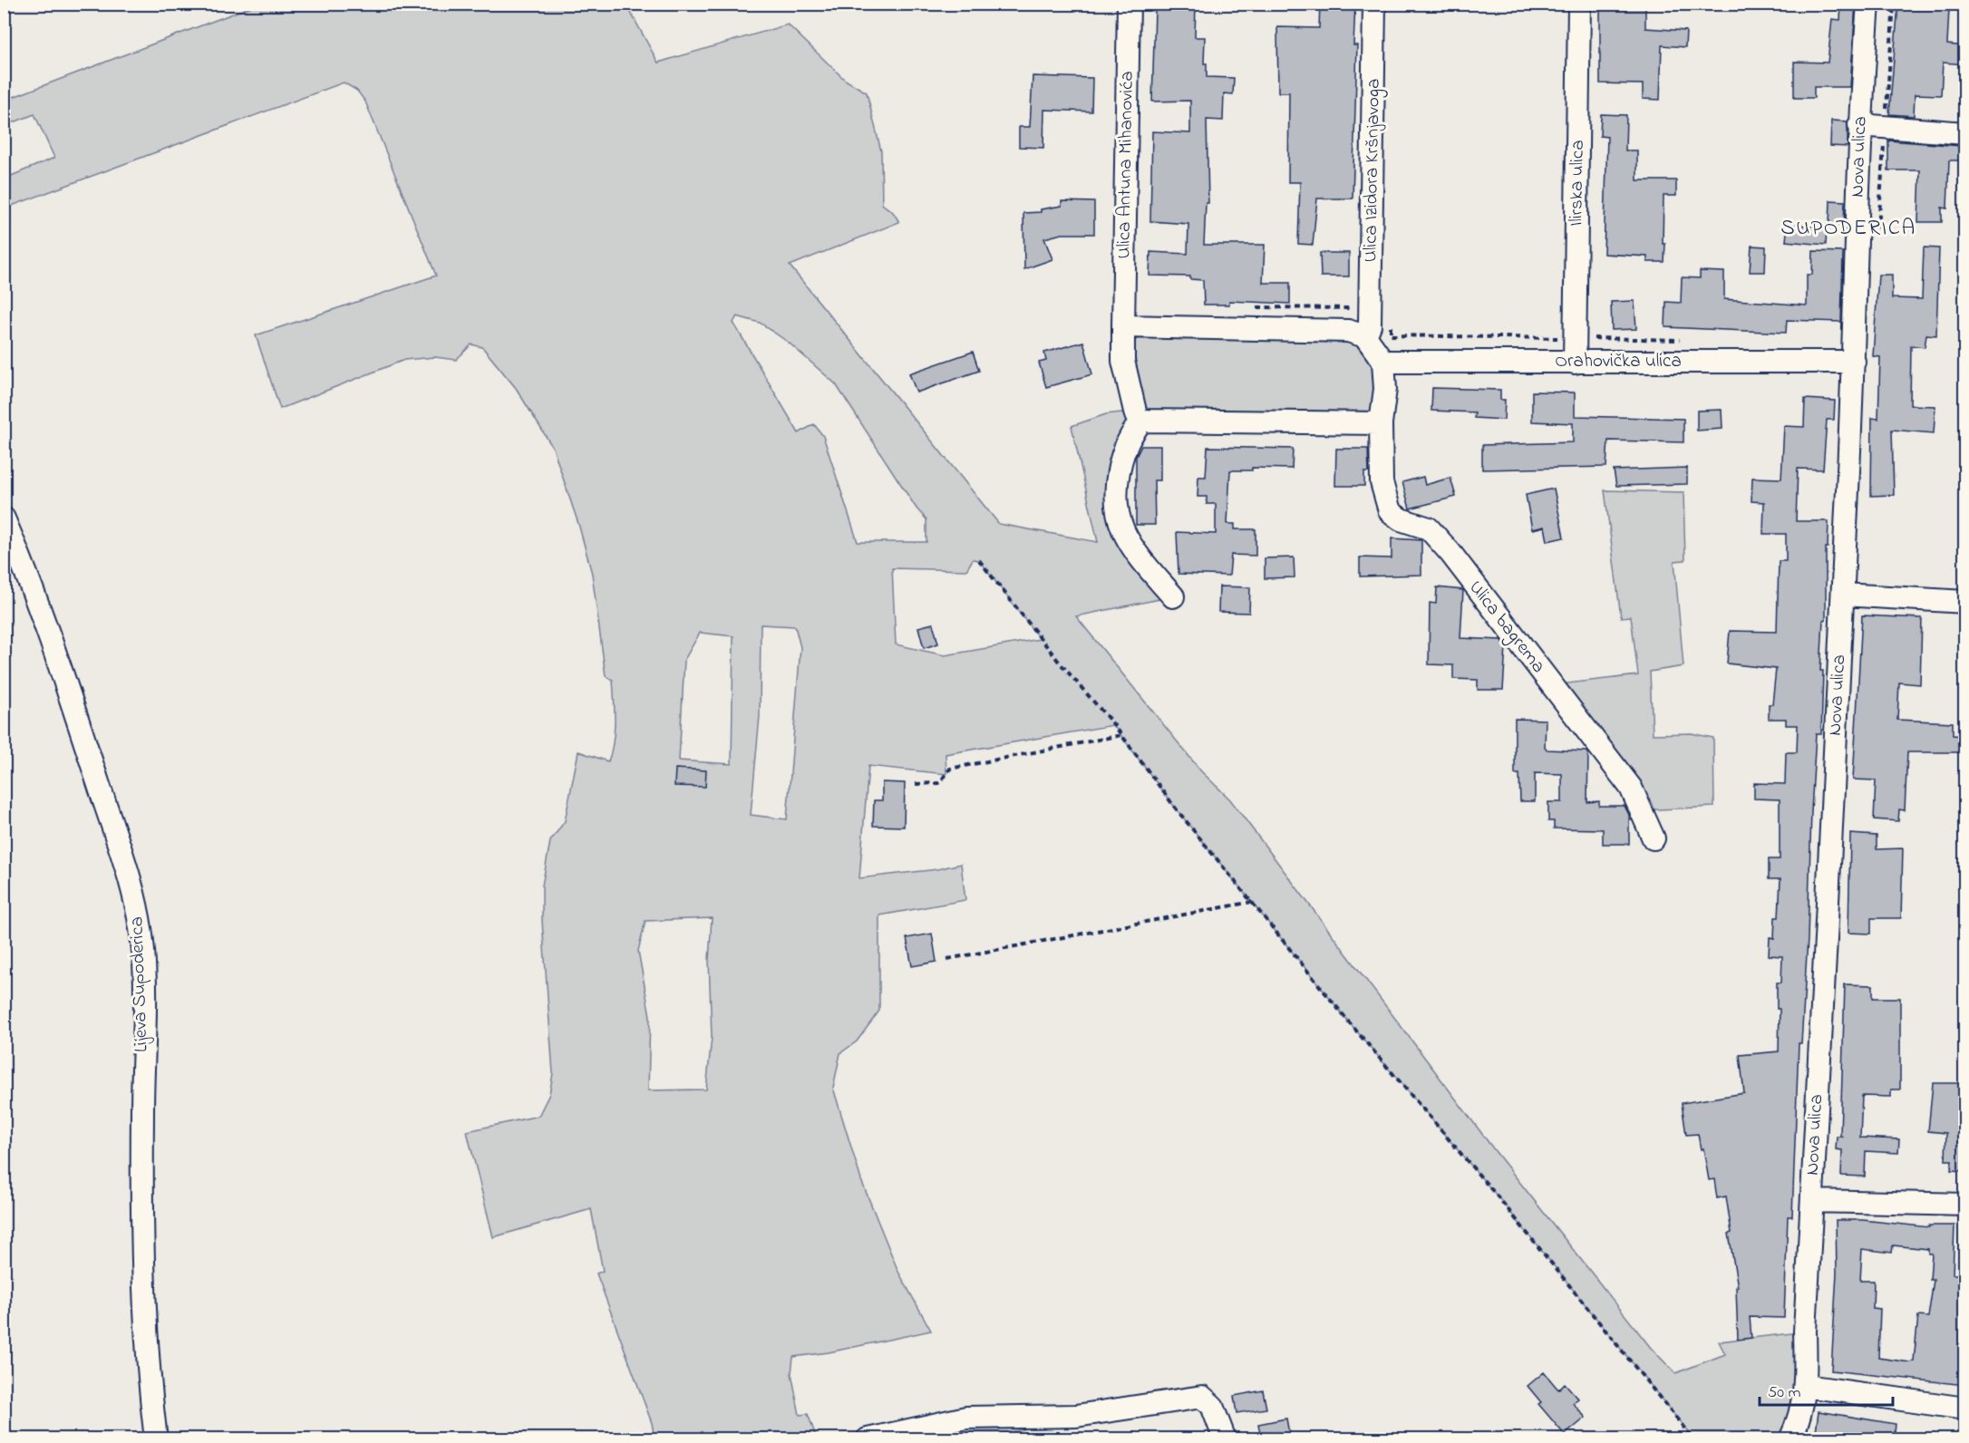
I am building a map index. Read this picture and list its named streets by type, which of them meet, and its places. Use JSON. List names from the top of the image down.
{
  "streets": {
    "street": [
      "Nova ulica",
      "Ulica Antuna Mihanovića",
      "Ulica Izidora Kršnjavoga",
      "Ilirska ulica",
      "Orahovička ulica",
      "Ulica bagrema",
      "Lijeva Supoderica"
    ]
  },
  "crossings": [
    ["Nova ulica", "Orahovička ulica"],
    ["Ilirska ulica", "Orahovička ulica"]
  ],
  "districts": ["SUPODERICA"],
  "scale_bar": "50 m"
}
